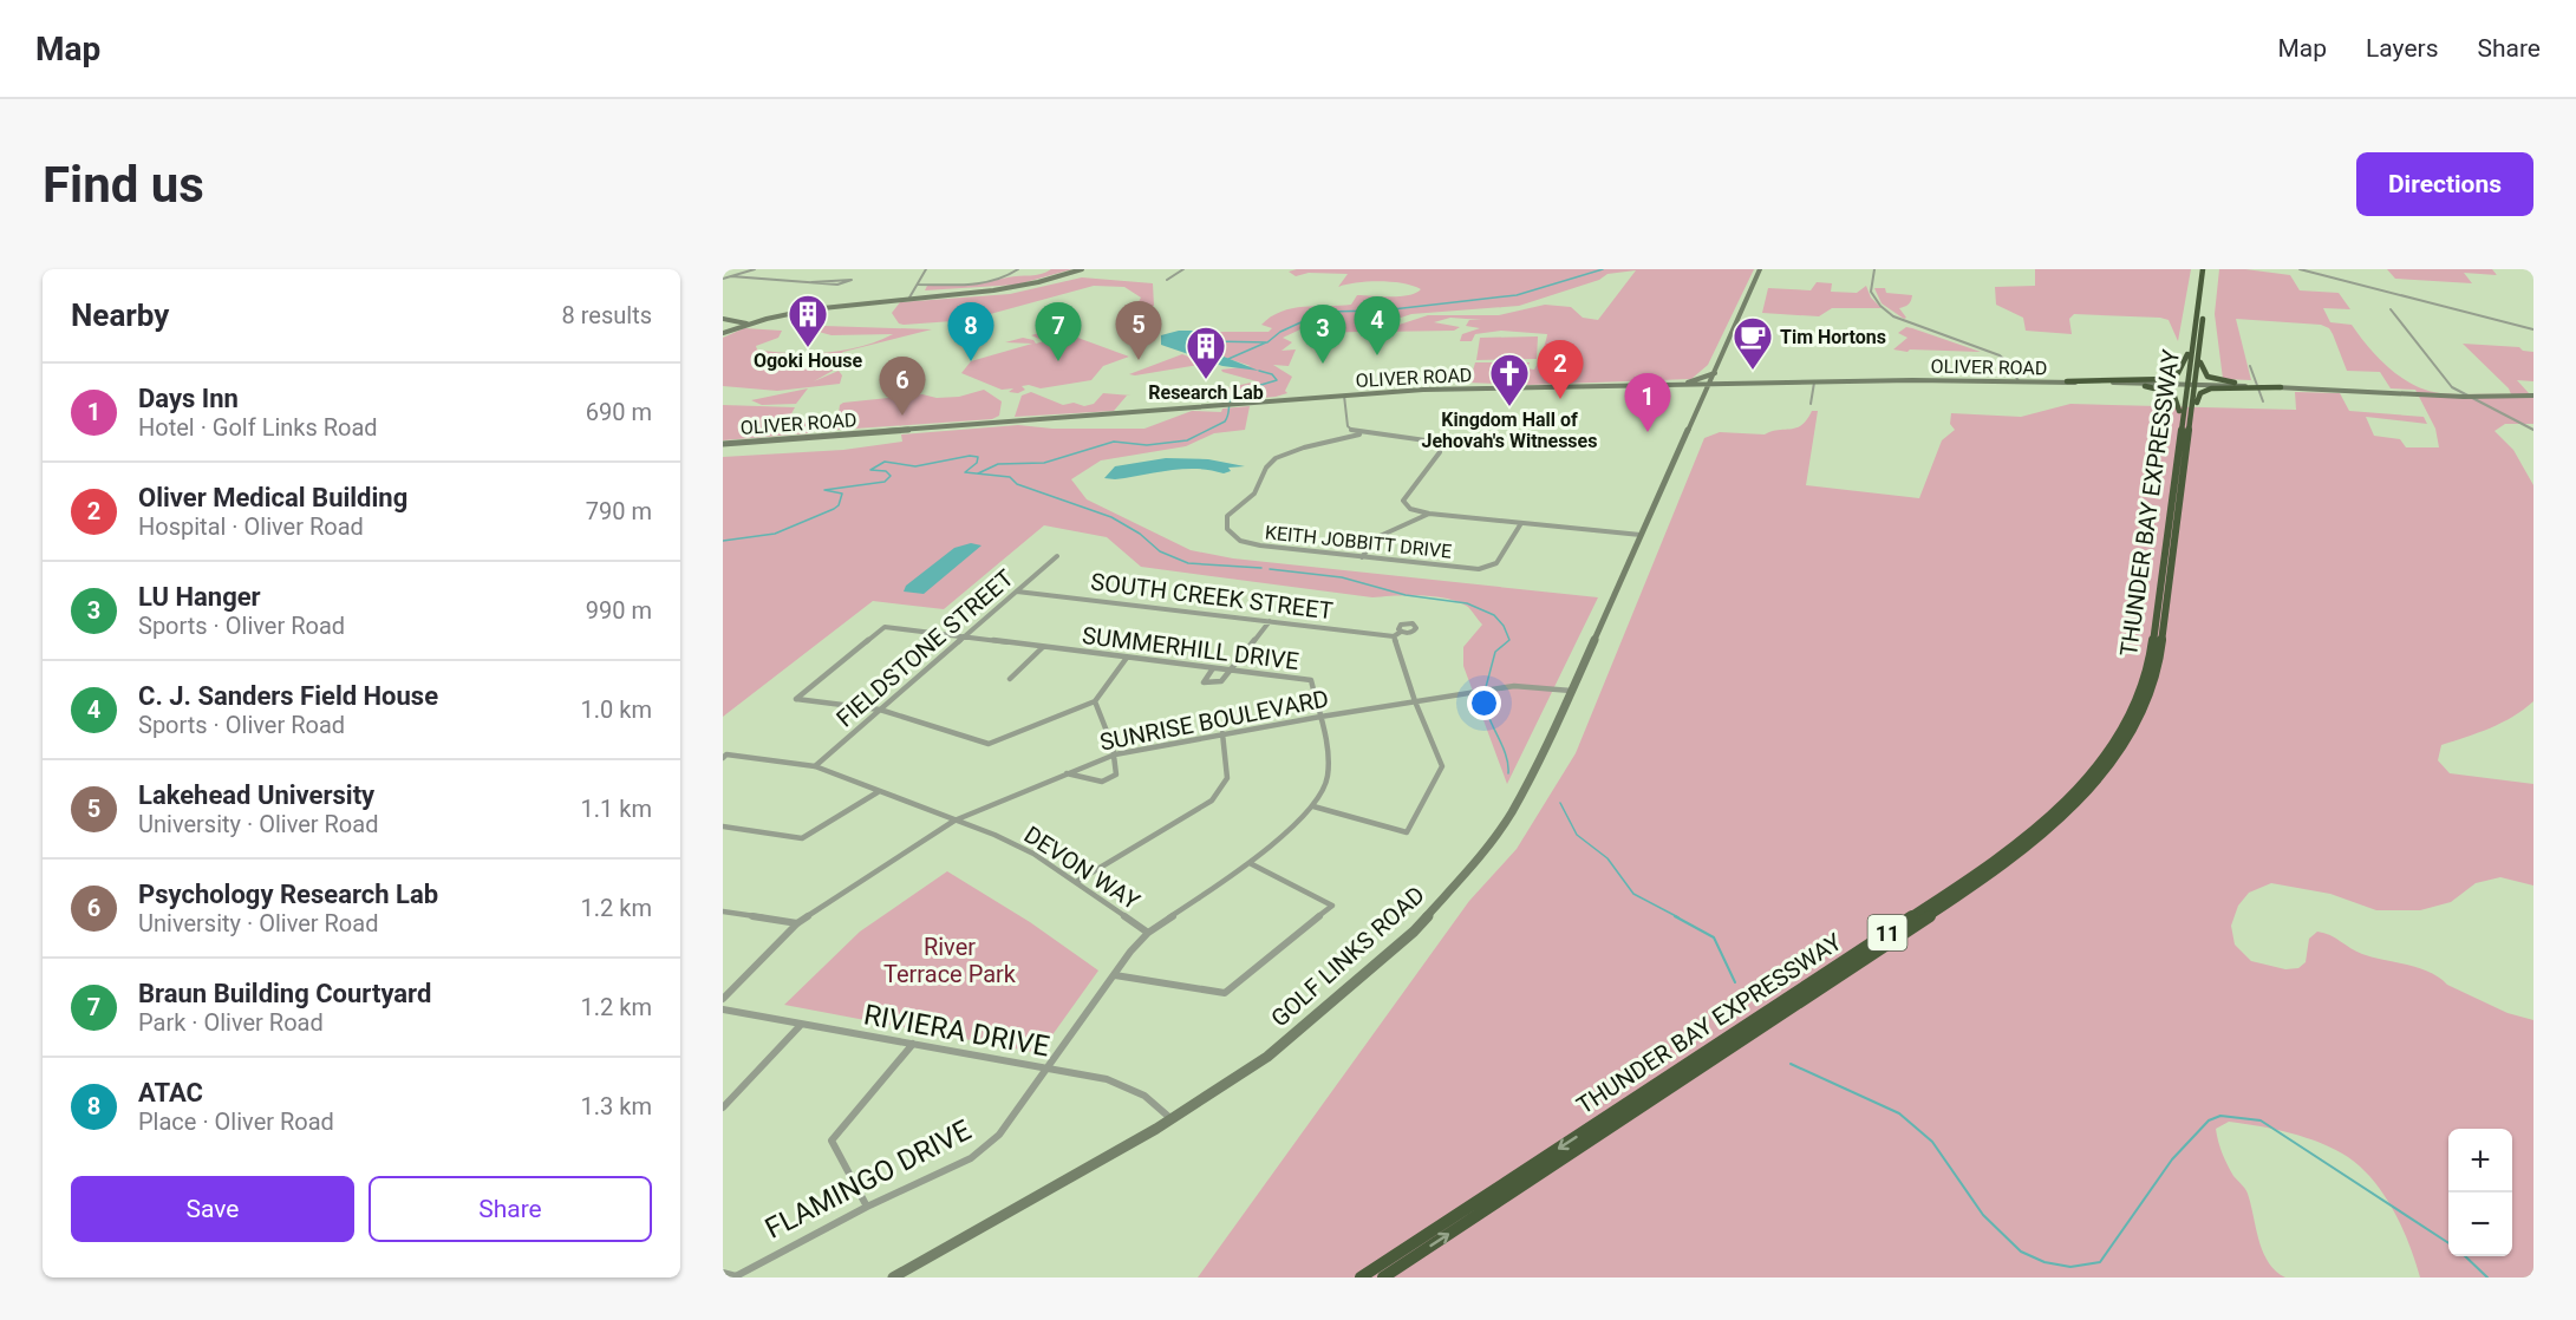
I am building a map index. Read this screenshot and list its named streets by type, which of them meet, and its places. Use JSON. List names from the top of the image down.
{
  "streets": {
    "highway": ["THUNDER BAY EXPRESSWAY", "11"],
    "main road": ["OLIVER ROAD", "GOLF LINKS ROAD"],
    "street": [
      "KEITH JOBBITT DRIVE",
      "SOUTH CREEK STREET",
      "FIELDSTONE STREET",
      "SUMMERHILL DRIVE",
      "SUNRISE BOULEVARD",
      "DEVON WAY",
      "RIVIERA DRIVE",
      "FLAMINGO DRIVE"
    ]
  },
  "crossings": [
    ["OLIVER ROAD", "THUNDER BAY EXPRESSWAY"],
    ["OLIVER ROAD", "GOLF LINKS ROAD"],
    ["SOUTH CREEK STREET", "FIELDSTONE STREET"],
    ["FIELDSTONE STREET", "SUMMERHILL DRIVE"],
    ["FIELDSTONE STREET", "DEVON WAY"],
    ["SUMMERHILL DRIVE", "SUNRISE BOULEVARD"],
    ["SUMMERHILL DRIVE", "DEVON WAY"],
    ["SUMMERHILL DRIVE", "RIVIERA DRIVE"],
    ["SUMMERHILL DRIVE", "FLAMINGO DRIVE"],
    ["SUNRISE BOULEVARD", "DEVON WAY"],
    ["SUNRISE BOULEVARD", "GOLF LINKS ROAD"],
    ["GOLF LINKS ROAD", "RIVIERA DRIVE"],
    ["RIVIERA DRIVE", "FLAMINGO DRIVE"]
  ],
  "parks": ["River Terrace Park"],
  "places": {
    "building": ["Ogoki House", "Research Lab"],
    "cafe": ["Tim Hortons"],
    "church": ["Kingdom Hall of Jehovah's Witnesses"]
  },
  "page": {
    "header": "Map",
    "nav": ["Map", "Layers", "Share"],
    "buttons": [
      "Directions",
      ["Save", "Share"]
    ],
    "title": "Find us",
    "heading": ["Nearby", "8 results"],
    "pins": [
      "4",
      "5",
      "7",
      "8",
      "3",
      "2",
      "6",
      "1"
    ],
    "list": [
      {
        "mark": "1",
        "name": "Days Inn",
        "note": "Hotel · Golf Links Road",
        "value": "690 m"
      },
      {
        "mark": "2",
        "name": "Oliver Medical Building",
        "note": "Hospital · Oliver Road",
        "value": "790 m"
      },
      {
        "mark": "3",
        "name": "LU Hanger",
        "note": "Sports · Oliver Road",
        "value": "990 m"
      },
      {
        "mark": "4",
        "name": "C. J. Sanders Field House",
        "note": "Sports · Oliver Road",
        "value": "1.0 km"
      },
      {
        "mark": "5",
        "name": "Lakehead University",
        "note": "University · Oliver Road",
        "value": "1.1 km"
      },
      {
        "mark": "6",
        "name": "Psychology Research Lab",
        "note": "University · Oliver Road",
        "value": "1.2 km"
      },
      {
        "mark": "7",
        "name": "Braun Building Courtyard",
        "note": "Park · Oliver Road",
        "value": "1.2 km"
      },
      {
        "mark": "8",
        "name": "ATAC",
        "note": "Place · Oliver Road",
        "value": "1.3 km"
      }
    ],
    "map_buttons": ["+", "−"]
  }
}
